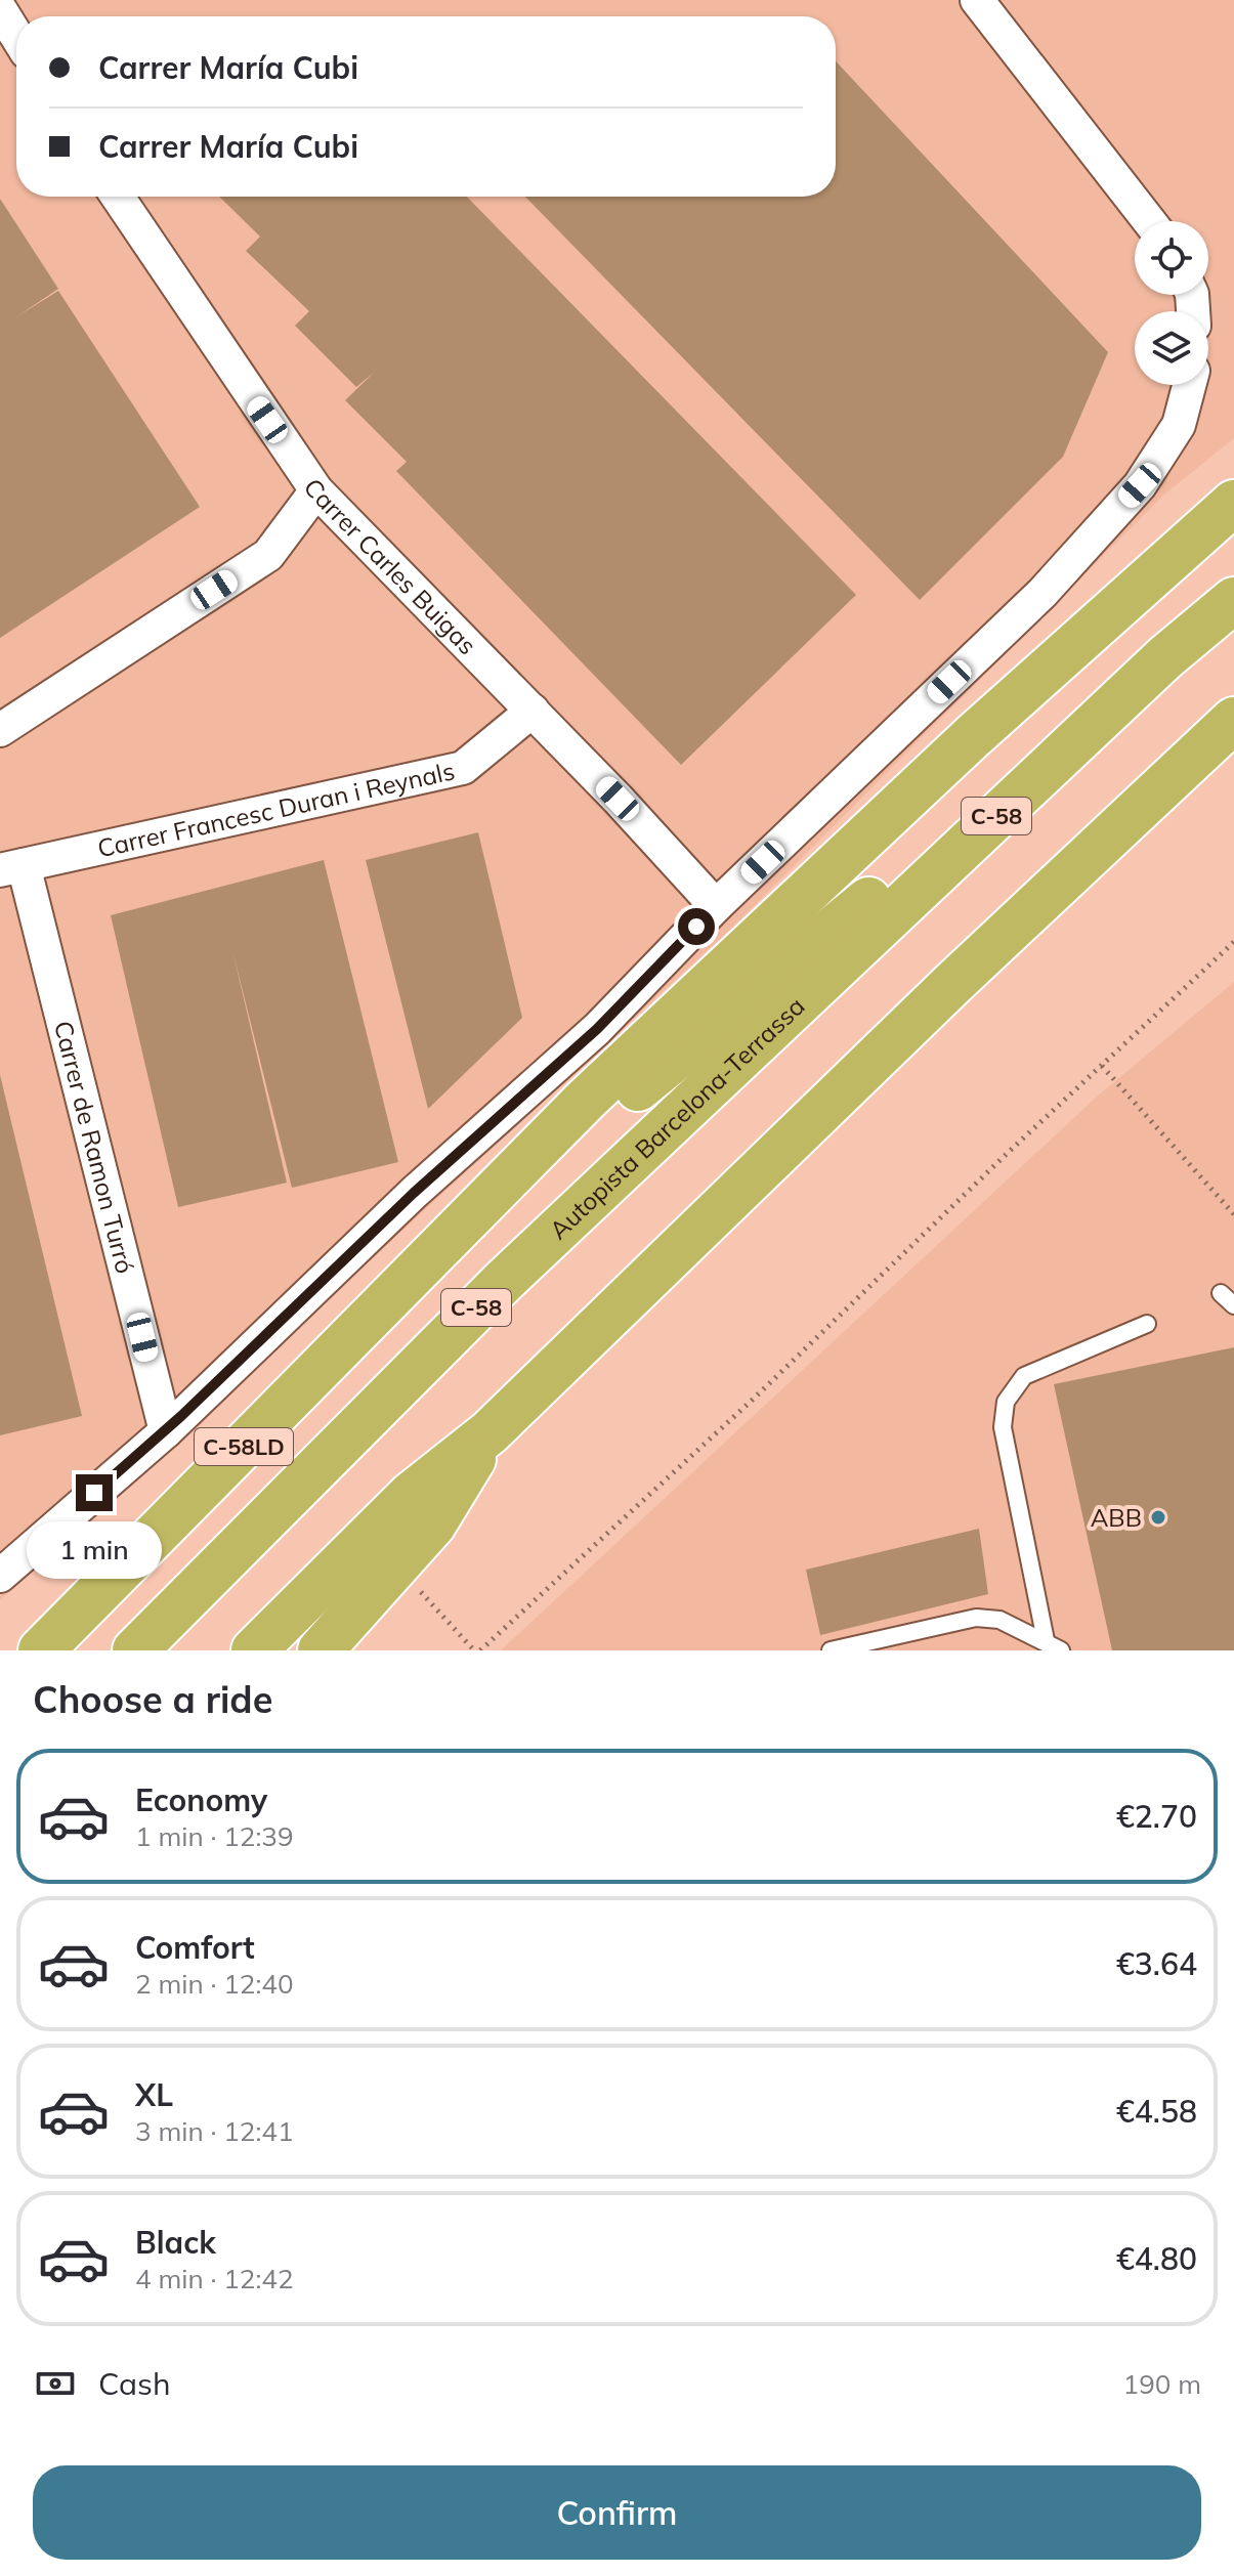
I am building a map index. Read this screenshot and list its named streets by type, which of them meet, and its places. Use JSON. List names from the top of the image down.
{
  "streets": {
    "highway": ["C-58", "Autopista Barcelona-Terrassa", "C-58LD"],
    "street": ["Carrer Carles Buigas", "Carrer Francesc Duran i Reynals", "Carrer de Ramon Turró"]
  },
  "crossings": [
    ["Carrer Carles Buigas", "Carrer Francesc Duran i Reynals"],
    ["Carrer Francesc Duran i Reynals", "Carrer de Ramon Turró"]
  ],
  "places": ["ABB"],
  "page": {
    "banner": ["Carrer María Cubi", "Carrer María Cubi"],
    "bubble": "1 min",
    "heading": "Choose a ride",
    "list": [
      {
        "name": "Economy",
        "note": "1 min · 12:39",
        "value": "€2.70"
      },
      {
        "name": "Comfort",
        "note": "2 min · 12:40",
        "value": "€3.64"
      },
      {
        "name": "XL",
        "note": "3 min · 12:41",
        "value": "€4.58"
      },
      {
        "name": "Black",
        "note": "4 min · 12:42",
        "value": "€4.80"
      }
    ],
    "pay": ["Cash", "190 m"],
    "buttons": "Confirm"
  }
}
